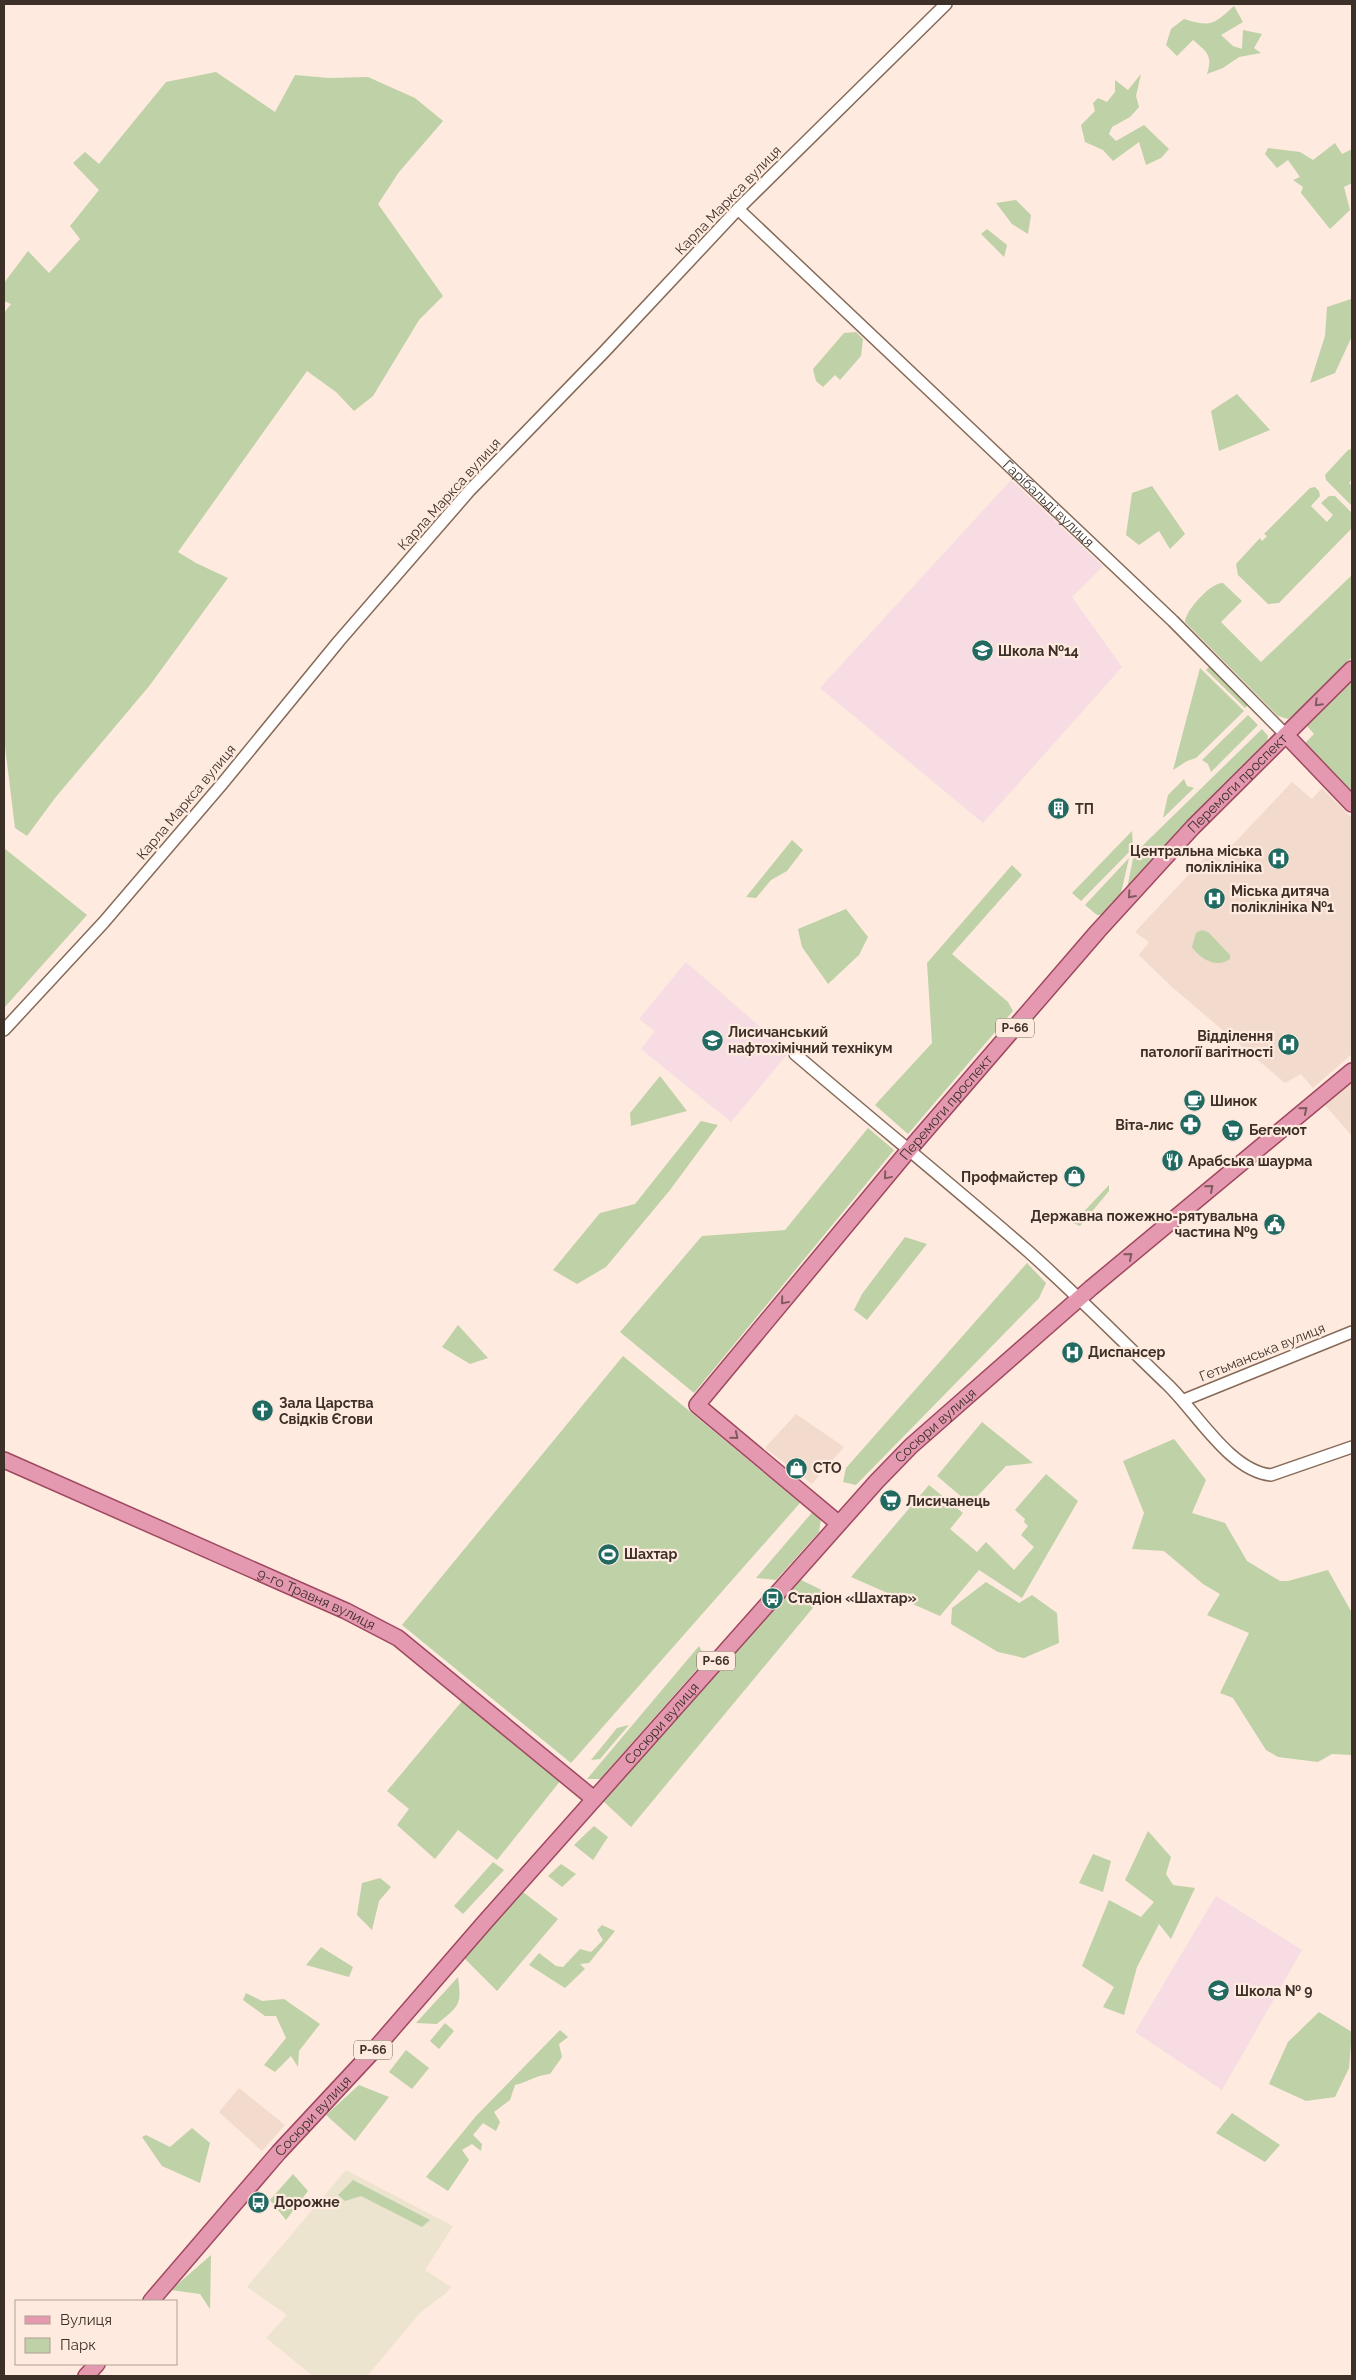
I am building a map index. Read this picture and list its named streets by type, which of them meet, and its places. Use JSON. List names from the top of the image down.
{
  "streets": {
    "main road": [
      "Гарібальді вулиця",
      "Перемоги проспект",
      "Р-66",
      "Сосюри вулиця",
      "9-го Травня вулиця"
    ],
    "street": ["Карла Маркса вулиця", "Гетьманська вулиця"]
  },
  "crossings": [
    ["Карла Маркса вулиця", "Гарібальді вулиця"],
    ["Гарібальді вулиця", "Перемоги проспект"],
    ["Перемоги проспект", "Сосюри вулиця"],
    ["Сосюри вулиця", "9-го Травня вулиця"]
  ],
  "one_way": ["Перемоги проспект"],
  "places": {
    "school or university": ["Школа №14", "Лисичанський нафтохімічний технікум", "Школа № 9"],
    "building": ["ТП"],
    "hospital": [
      "Центральна міська полiклiнiка",
      "Міська дитяча поліклініка №1",
      "Відділення патології вагітності",
      "Диспансер"
    ],
    "cafe": ["Шинок"],
    "pharmacy": ["Віта-лис"],
    "supermarket": ["Бегемот", "Лисичанець"],
    "restaurant": ["Арабська шаурма"],
    "shop": ["Профмайстер", "СТО"],
    "public building": ["Державна пожежно-рятувальна частина №9"],
    "church": ["Зала Царства Свідків Єгови"],
    "sports": ["Шахтар"],
    "bus stop": ["Стадіон «Шахтар»", "Дорожне"]
  },
  "legend": ["Вулиця", "Парк"]
}
